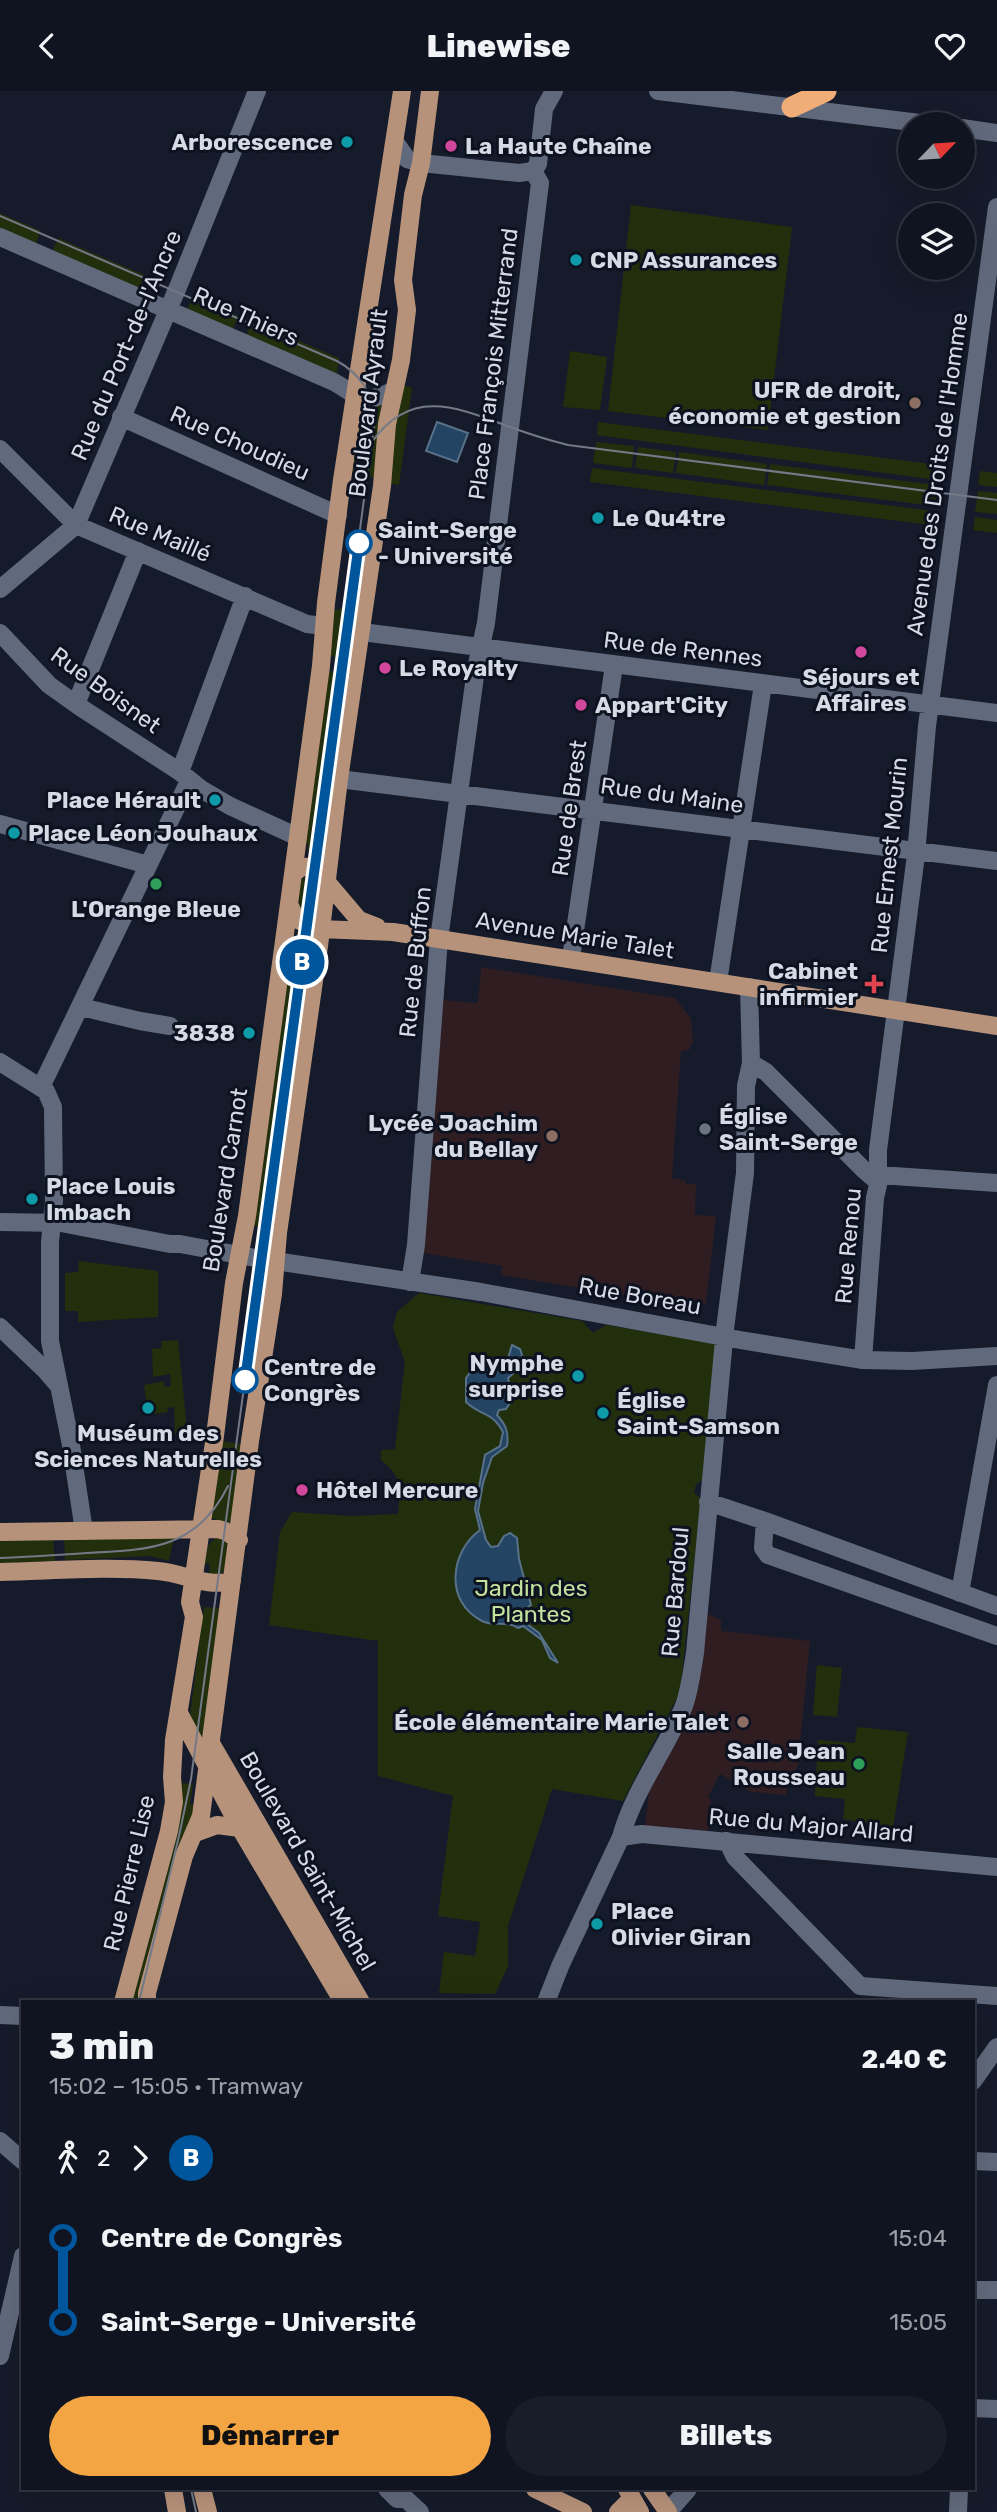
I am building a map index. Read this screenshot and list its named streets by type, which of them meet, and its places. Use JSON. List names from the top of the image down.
{
  "streets": {
    "main road": [
      "Boulevard Ayrault",
      "Avenue Marie Talet",
      "Boulevard Carnot",
      "Boulevard Saint-Michel",
      "Rue Pierre Lise"
    ],
    "street": [
      "Rue Thiers",
      "Rue du Port-de-l'Ancre",
      "Place François Mitterrand",
      "Rue Choudieu",
      "Avenue des Droits de l'Homme",
      "Rue Maillé",
      "Rue de Rennes",
      "Rue Boisnet",
      "Rue du Maine",
      "Rue de Brest",
      "Rue Ernest Mourin",
      "Rue de Buffon",
      "Rue Renou",
      "Rue Boreau",
      "Rue Bardoul",
      "Rue du Major Allard"
    ]
  },
  "crossings": [
    ["Rue Thiers", "Rue du Port-de-l'Ancre"],
    ["Rue Thiers", "Boulevard Ayrault"],
    ["Rue du Port-de-l'Ancre", "Rue Choudieu"],
    ["Rue du Port-de-l'Ancre", "Rue Maillé"],
    ["Place François Mitterrand", "Rue de Rennes"],
    ["Place François Mitterrand", "Rue de Buffon"],
    ["Boulevard Ayrault", "Rue Choudieu"],
    ["Boulevard Ayrault", "Rue Maillé"],
    ["Boulevard Ayrault", "Rue de Rennes"],
    ["Boulevard Ayrault", "Rue du Maine"],
    ["Boulevard Ayrault", "Avenue Marie Talet"],
    ["Boulevard Ayrault", "Boulevard Carnot"],
    ["Avenue des Droits de l'Homme", "Rue de Rennes"],
    ["Avenue des Droits de l'Homme", "Rue Ernest Mourin"],
    ["Rue de Rennes", "Rue de Brest"],
    ["Rue de Rennes", "Rue Ernest Mourin"],
    ["Rue de Rennes", "Rue de Buffon"],
    ["Rue du Maine", "Rue de Brest"],
    ["Rue du Maine", "Rue Ernest Mourin"],
    ["Rue du Maine", "Rue de Buffon"],
    ["Rue de Brest", "Avenue Marie Talet"],
    ["Rue Ernest Mourin", "Avenue Marie Talet"],
    ["Rue Ernest Mourin", "Rue Renou"],
    ["Avenue Marie Talet", "Rue de Buffon"],
    ["Avenue Marie Talet", "Boulevard Carnot"],
    ["Avenue Marie Talet", "Rue Renou"],
    ["Avenue Marie Talet", "Rue Bardoul"],
    ["Rue de Buffon", "Rue Boreau"],
    ["Boulevard Carnot", "Rue Boreau"],
    ["Rue Renou", "Rue Boreau"],
    ["Rue Boreau", "Rue Bardoul"],
    ["Rue Bardoul", "Rue du Major Allard"],
    ["Boulevard Saint-Michel", "Rue Pierre Lise"]
  ],
  "parks": ["Jardin des Plantes"],
  "places": {
    "other": [
      "Arborescence",
      "La Haute Chaîne",
      "CNP Assurances",
      "UFR de droit, économie et gestion",
      "Le Qu4tre",
      "Saint-Serge - Université",
      "Séjours et Affaires",
      "Le Royalty",
      "Appart'City",
      "Place Hérault",
      "Place Léon Jouhaux",
      "L'Orange Bleue",
      "3838",
      "Église Saint-Serge",
      "Lycée Joachim du Bellay",
      "Place Louis Imbach",
      "Nymphe surprise",
      "Centre de Congrès",
      "Muséum des Sciences Naturelles",
      "Église Saint-Samson",
      "Hôtel Mercure",
      "École élémentaire Marie Talet",
      "Salle Jean Rousseau",
      "Place Olivier Giran"
    ],
    "health": ["Cabinet infirmier"]
  },
  "lines": ["tram line B"],
  "north": "top right",
  "page": {
    "header": "Linewise",
    "on_map": "B",
    "heading": ["3 min", "15:02 – 15:05 · Tramway", "2.40 €"],
    "legs": ["2", "B"],
    "list": [
      {
        "name": "Centre de Congrès",
        "value": "15:04"
      },
      {
        "name": "Saint-Serge - Université",
        "value": "15:05"
      }
    ],
    "buttons": ["Démarrer", "Billets"]
  }
}
